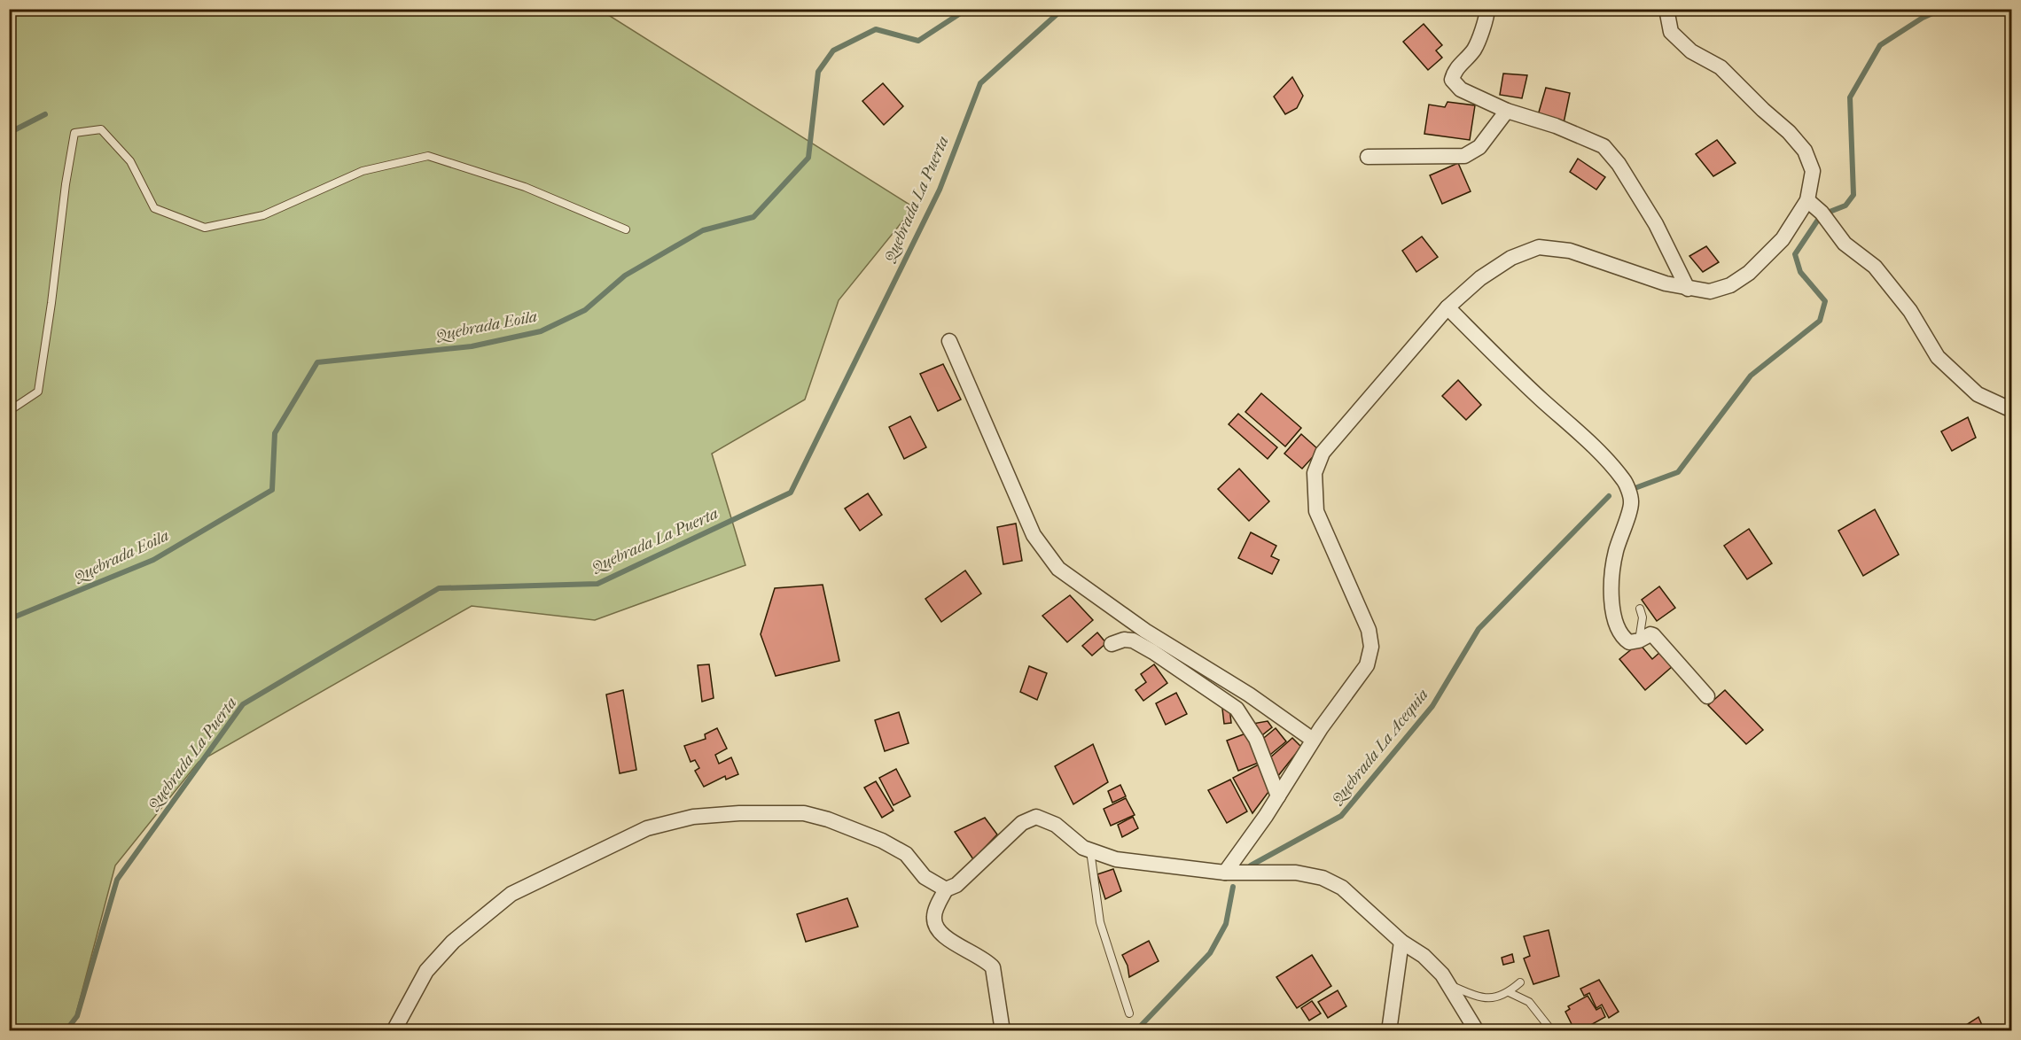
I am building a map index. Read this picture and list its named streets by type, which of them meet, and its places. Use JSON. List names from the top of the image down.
{
  "water": ["Quebrada La Puerta", "Quebrada Eoila", "Quebrada La Acequia"]
}
